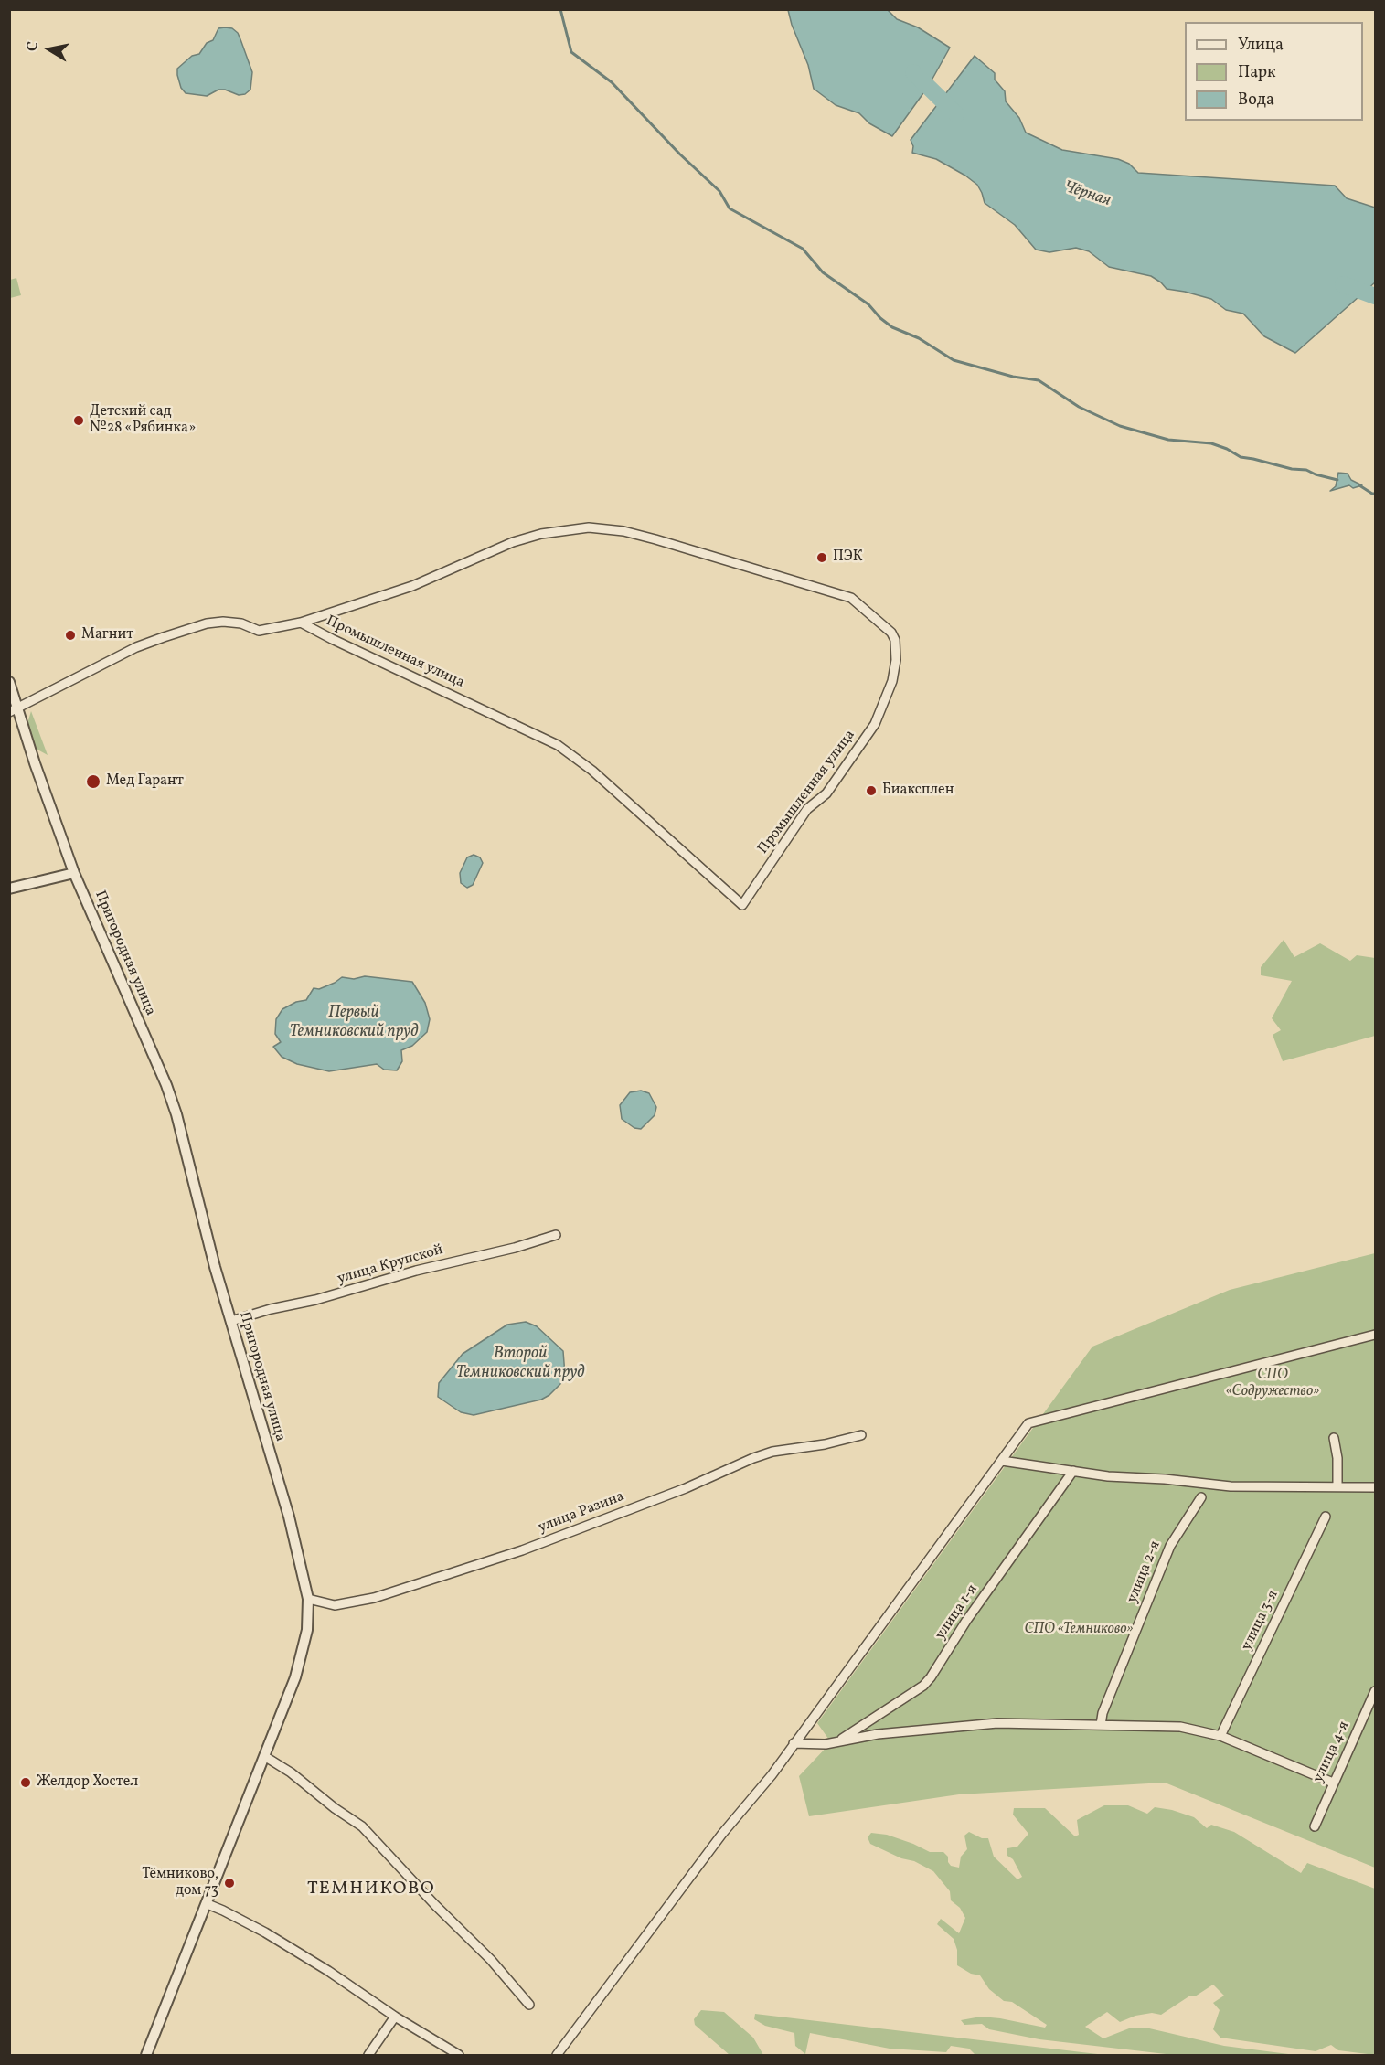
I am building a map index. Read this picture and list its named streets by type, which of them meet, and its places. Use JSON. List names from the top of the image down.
{
  "streets": {
    "street": [
      "Промышленная улица",
      "Пригородная улица",
      "улица Крупской",
      "улица Разина",
      "улица 2-я",
      "улица 1-я",
      "улица 3-я",
      "улица 4-я"
    ]
  },
  "crossings": [
    ["Промышленная улица", "Пригородная улица"],
    ["Пригородная улица", "улица Крупской"],
    ["Пригородная улица", "улица Разина"]
  ],
  "districts": ["ТЕМНИКОВО"],
  "water": ["Чёрная", "Первый Темниковский пруд", "Второй Темниковский пруд"],
  "parks": ["СПО «Содружество»", "СПО «Темниково»"],
  "places": [
    "Детский сад №28 «Рябинка»",
    "ПЭК",
    "Магнит",
    "Мед Гарант",
    "Биаксплен",
    "Желдор Хостел",
    "Тёмниково, дом 73"
  ],
  "legend": ["Улица", "Парк", "Вода"],
  "north": "left"
}
